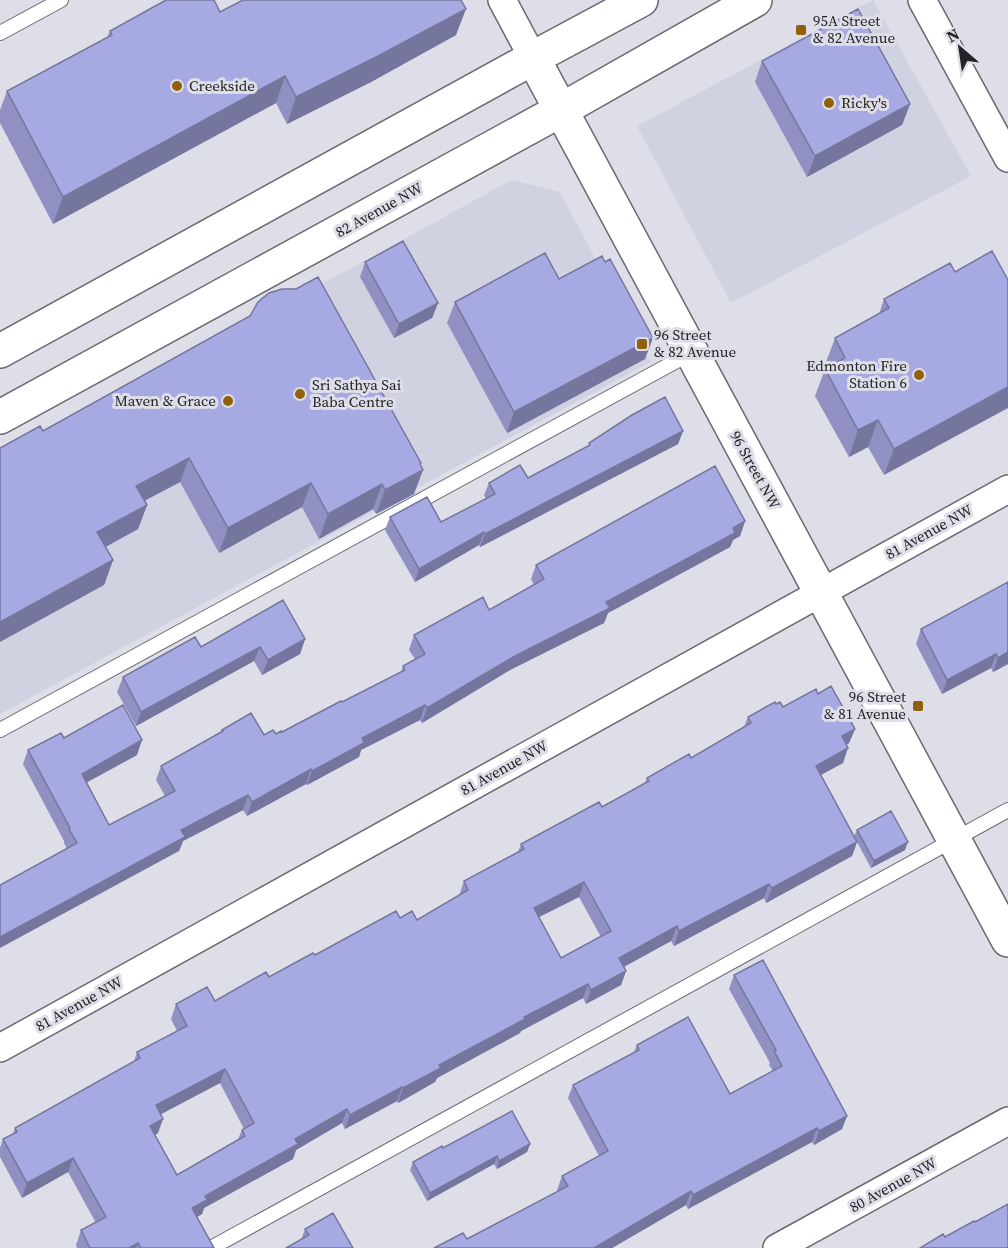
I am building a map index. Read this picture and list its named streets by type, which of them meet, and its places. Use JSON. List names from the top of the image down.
{
  "streets": {
    "main road": ["82 Avenue NW", "96 Street NW"],
    "street": ["81 Avenue NW", "80 Avenue NW"]
  },
  "crossings": [
    ["82 Avenue NW", "96 Street NW"],
    ["96 Street NW", "81 Avenue NW"]
  ],
  "places": {
    "transit": ["95A Street & 82 Avenue", "96 Street & 82 Avenue", "96 Street & 81 Avenue"],
    "other": [
      "Creekside",
      "Ricky's",
      "Edmonton Fire Station 6",
      "Sri Sathya Sai Baba Centre",
      "Maven & Grace"
    ]
  },
  "north": "top left"
}
